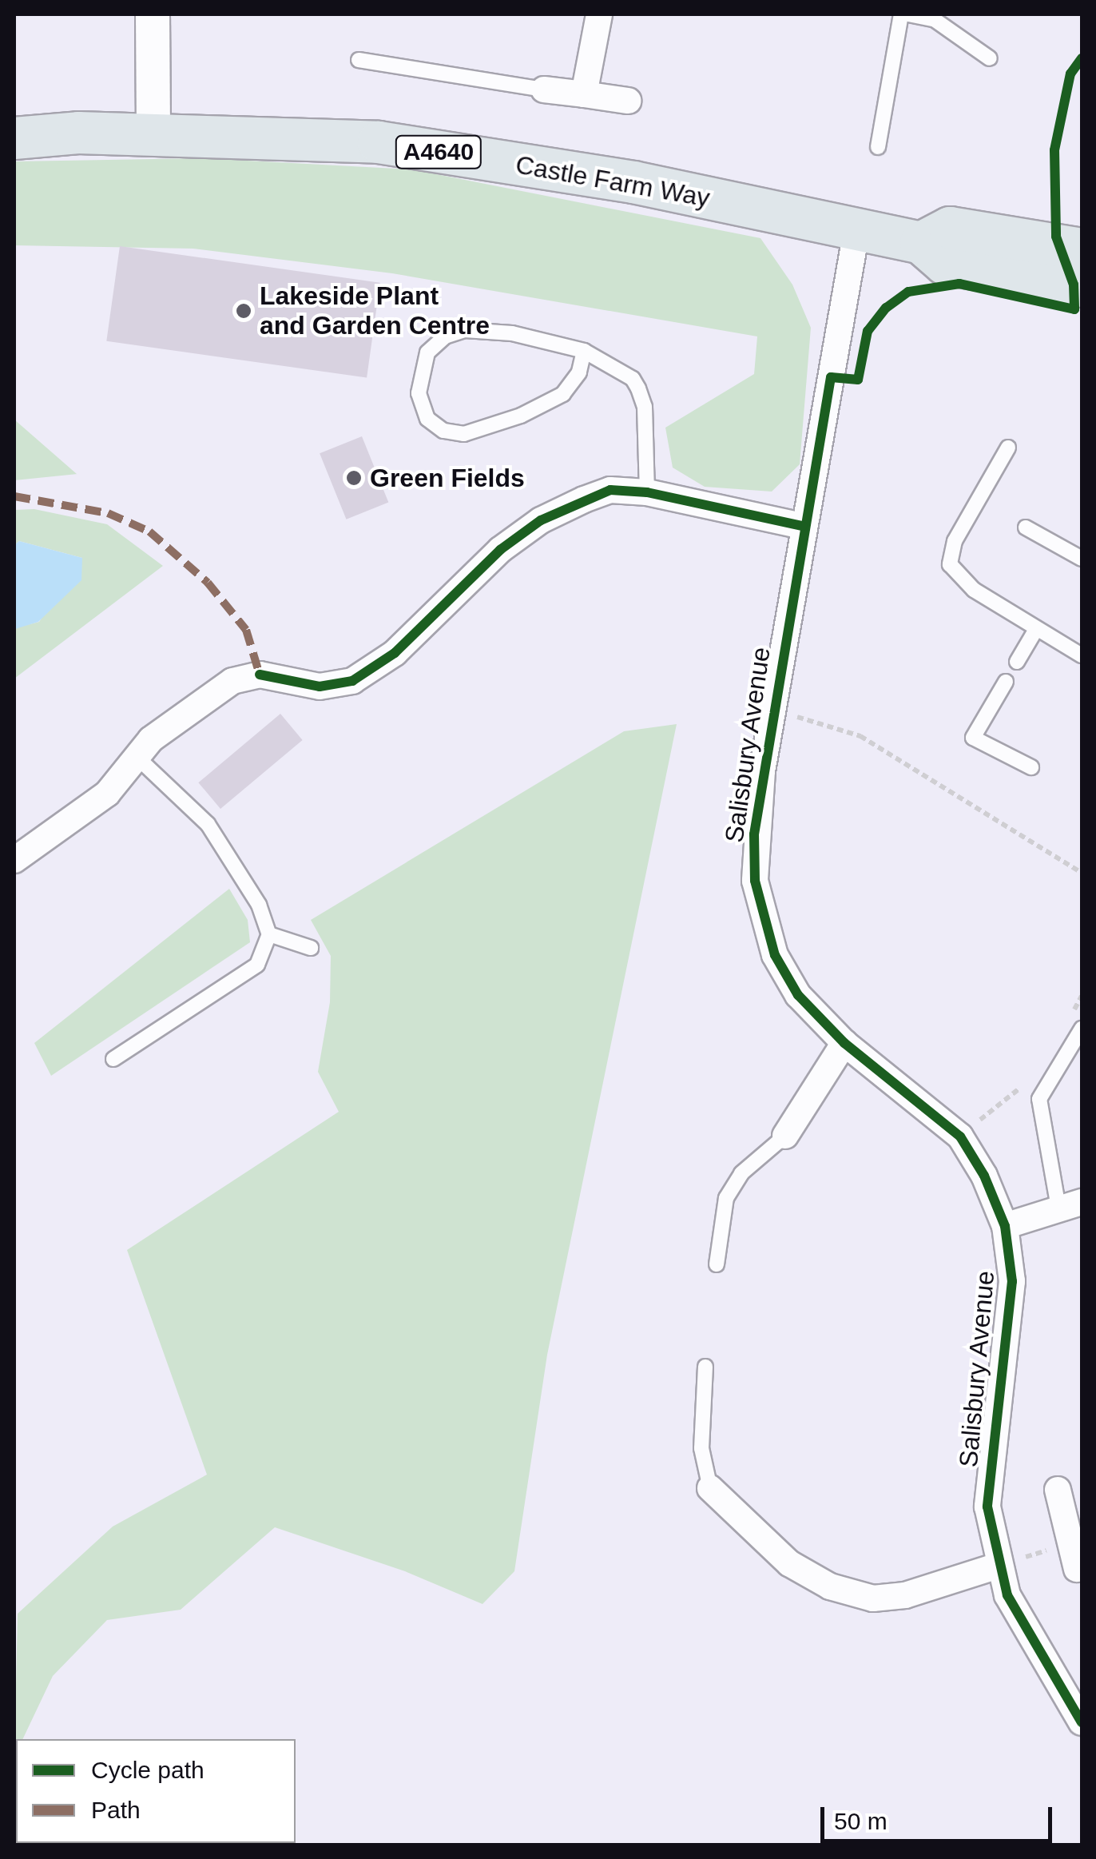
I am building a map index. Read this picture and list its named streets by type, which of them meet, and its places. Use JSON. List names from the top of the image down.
{
  "streets": {
    "main road": ["A4640", "Castle Farm Way"],
    "street": ["Salisbury Avenue"]
  },
  "crossings": [
    ["Castle Farm Way", "Salisbury Avenue"]
  ],
  "places": ["Lakeside Plant and Garden Centre", "Green Fields"],
  "legend": ["Cycle path", "Path"],
  "scale_bar": "50 m"
}
